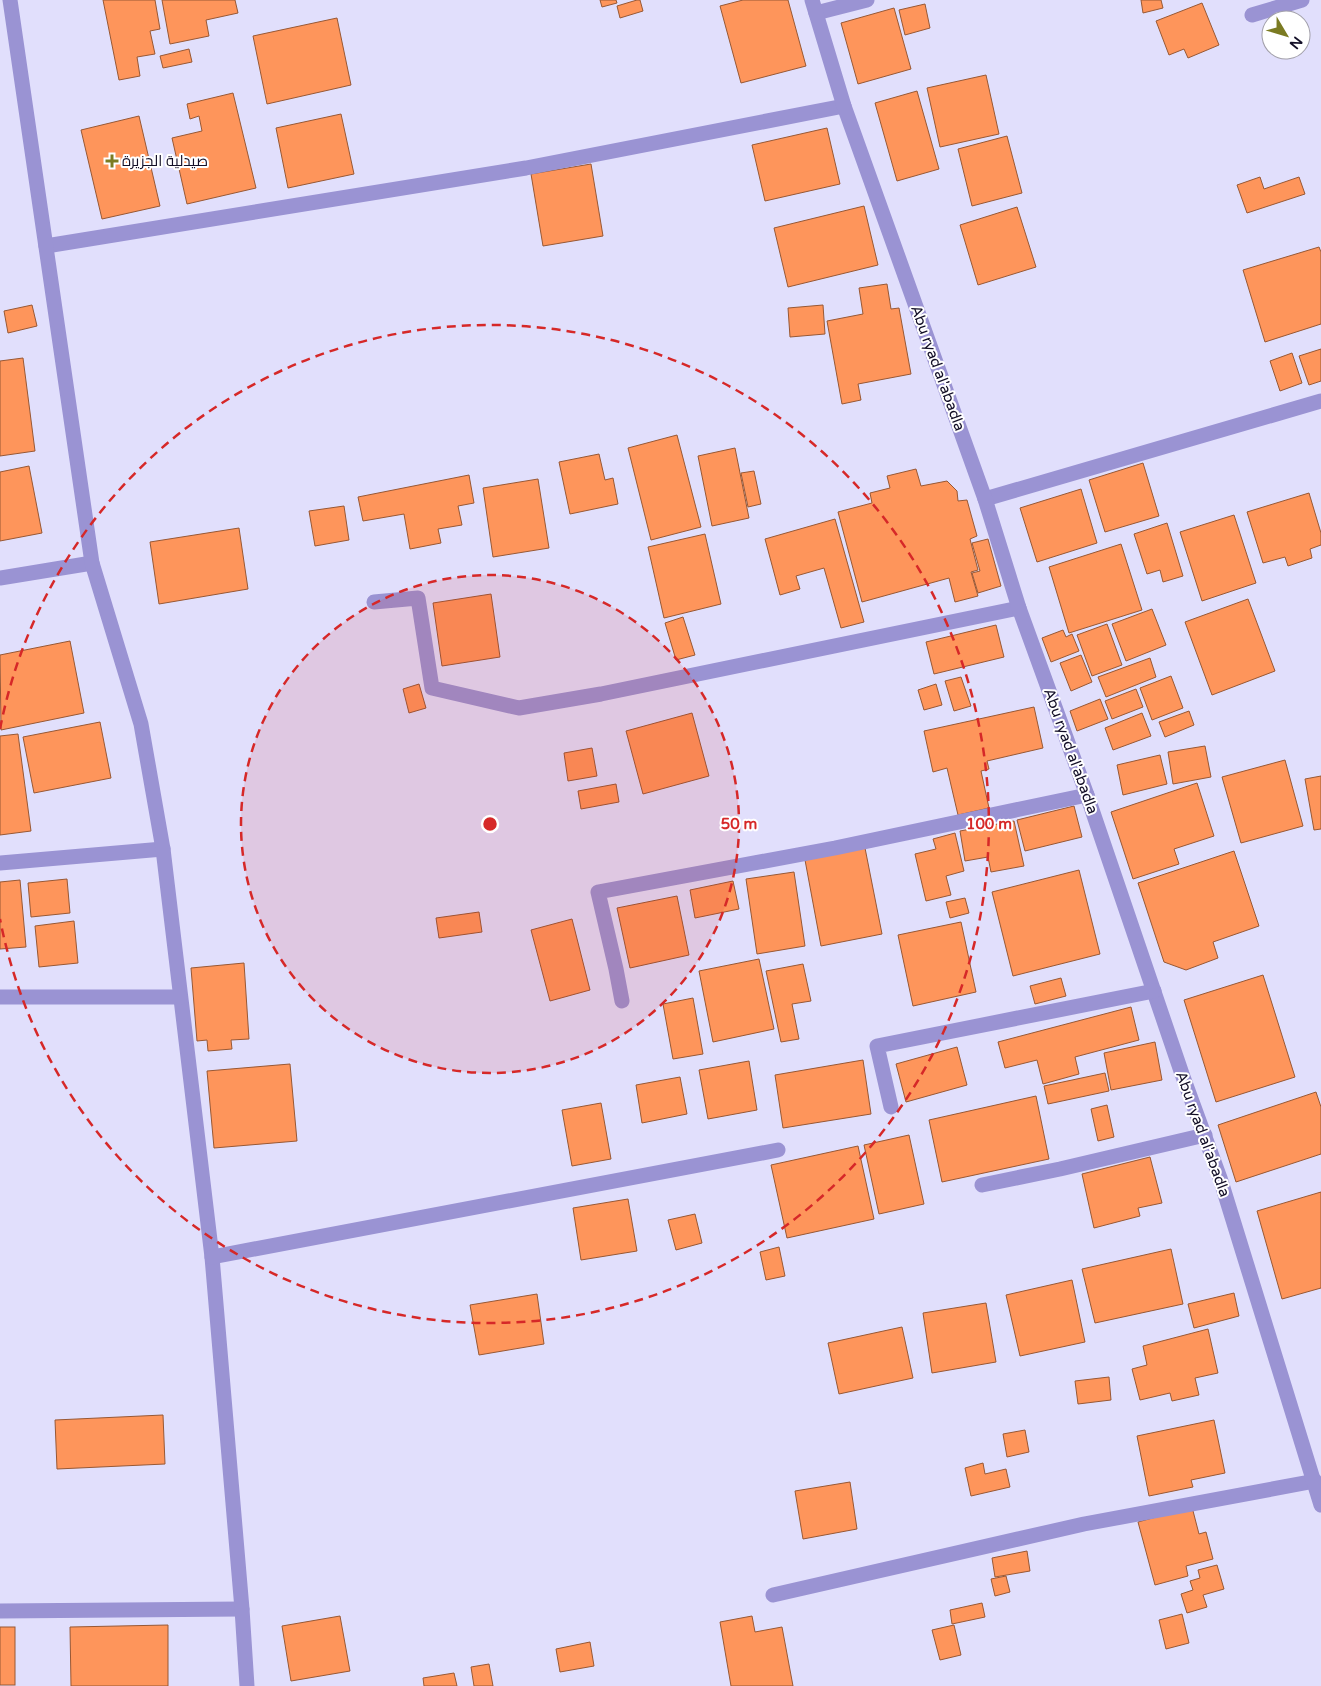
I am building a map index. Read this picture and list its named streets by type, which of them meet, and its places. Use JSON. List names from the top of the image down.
{
  "streets": {
    "street": ["Abu ryad al'abadla"]
  },
  "places": {
    "health": ["صيدلية الجزيرة"]
  },
  "north": "bottom right",
  "rings": ["50 m", "100 m"]
}
